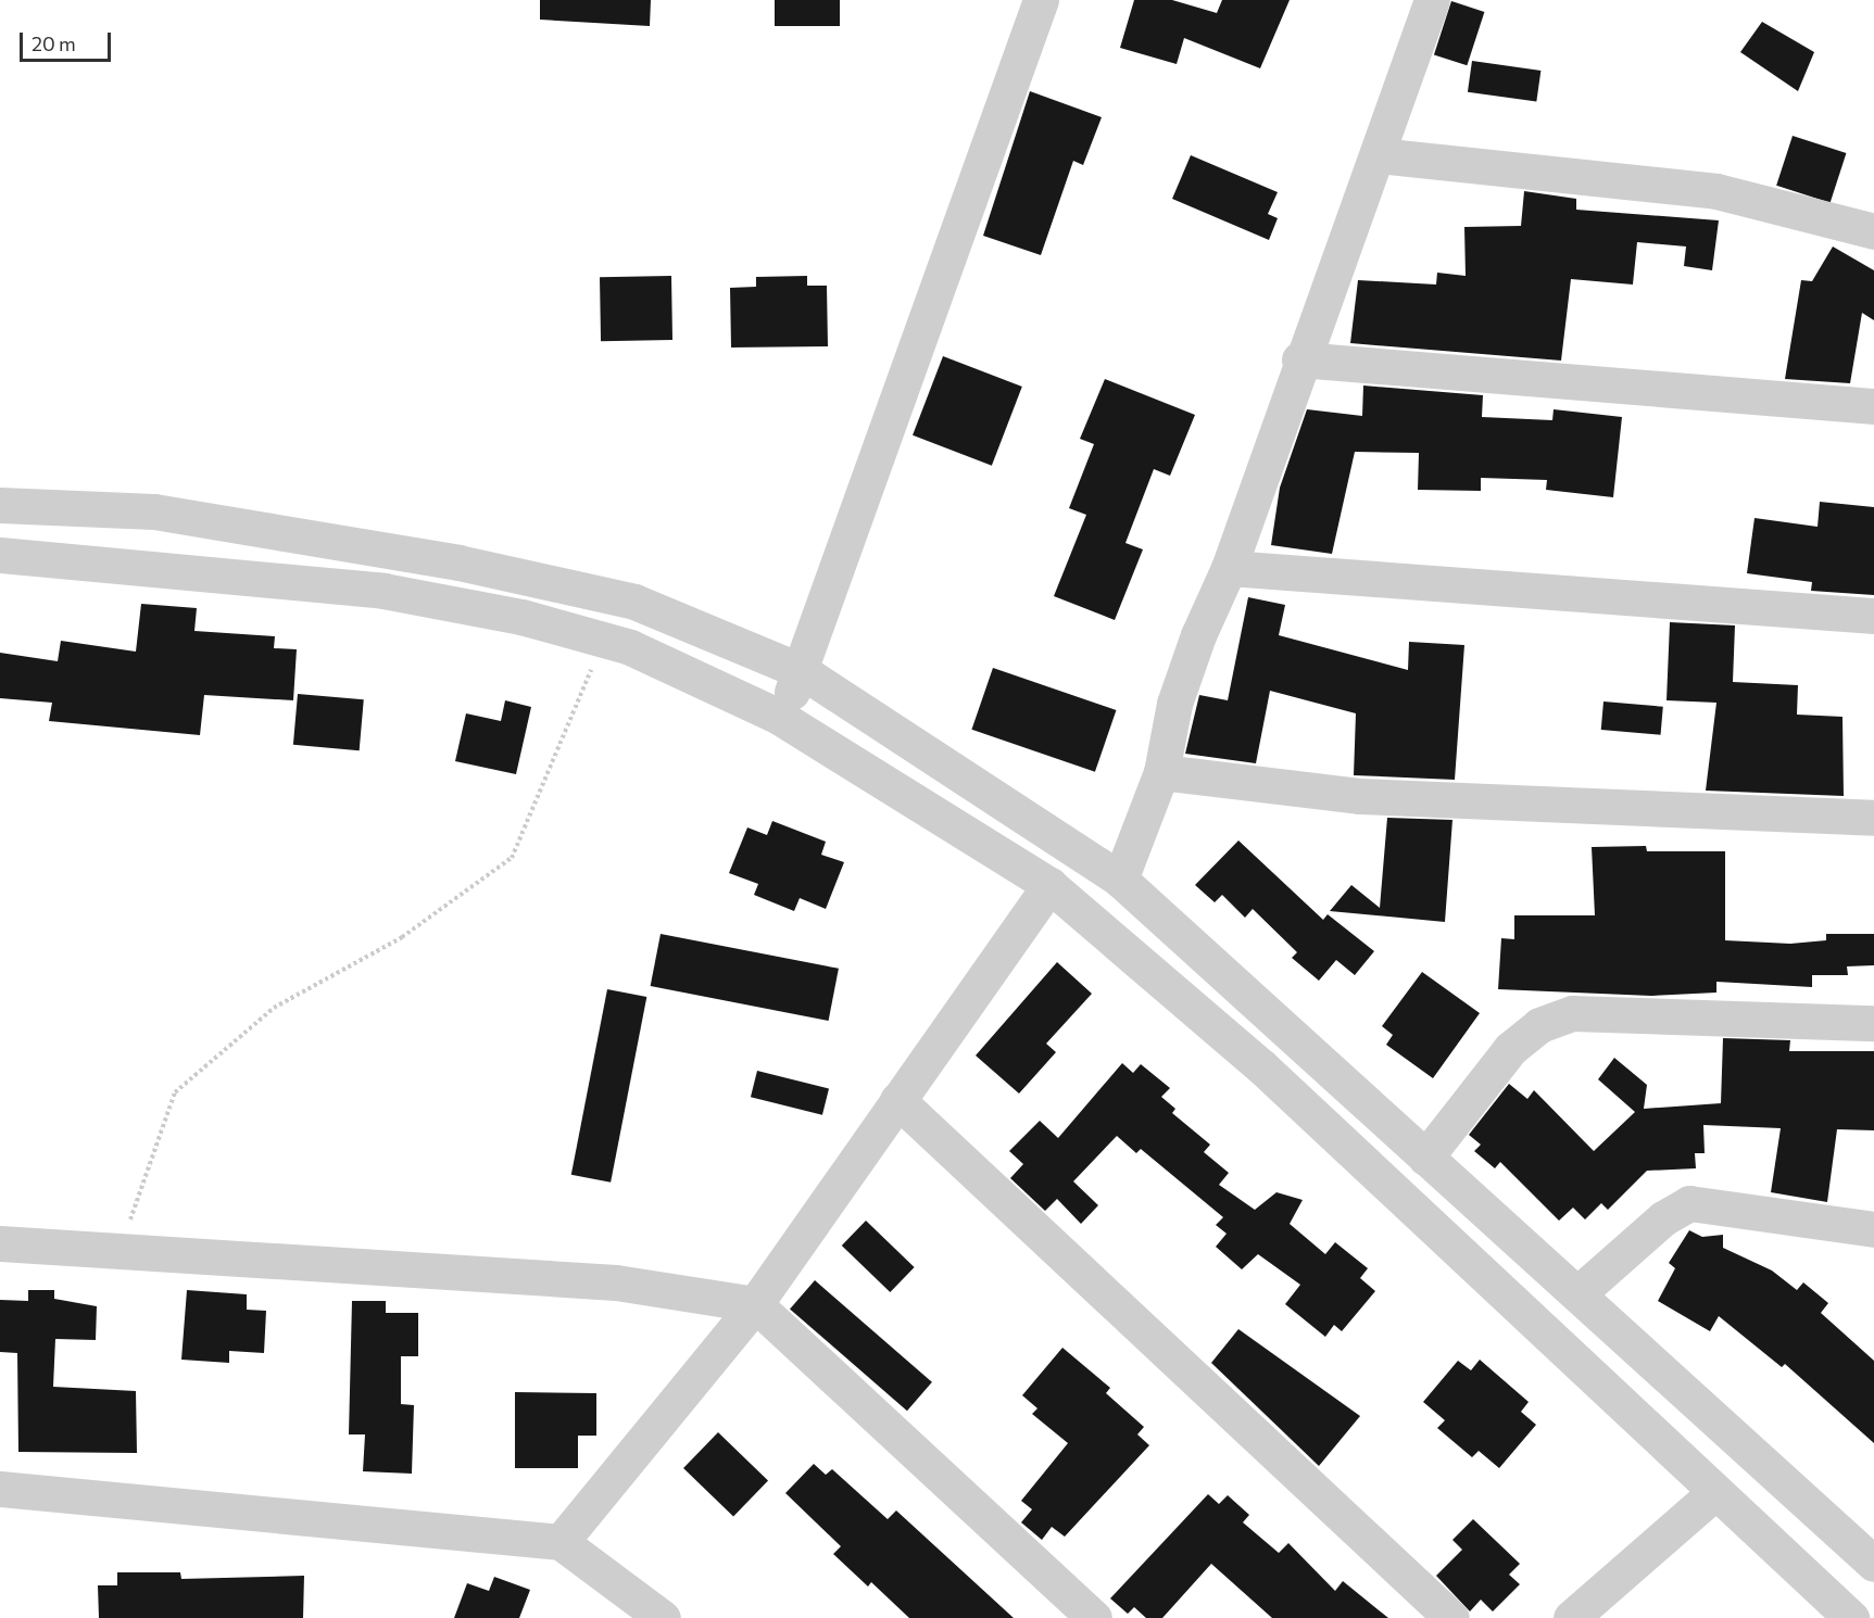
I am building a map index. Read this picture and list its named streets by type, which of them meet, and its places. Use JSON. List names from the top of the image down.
{
  "scale_bar": "20 m"
}
